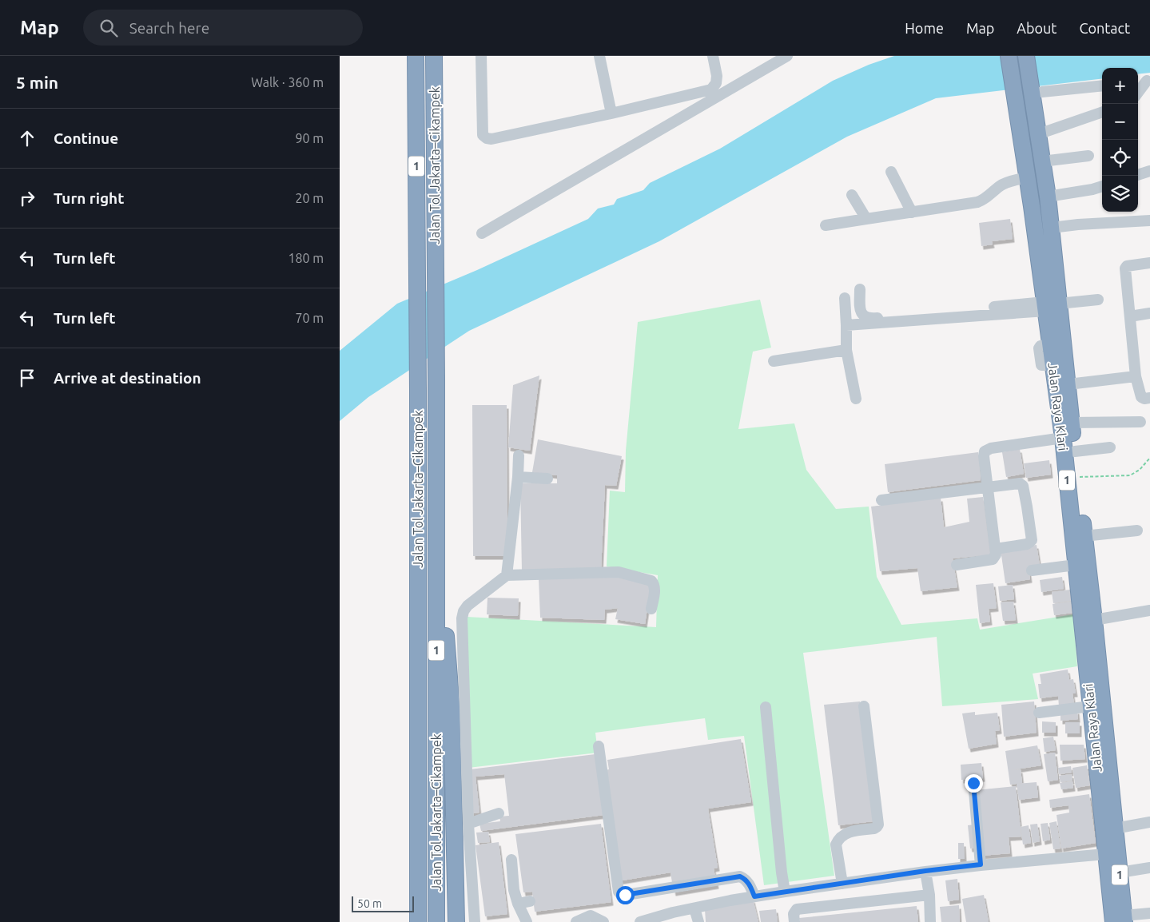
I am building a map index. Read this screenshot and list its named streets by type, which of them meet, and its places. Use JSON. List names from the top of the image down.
{
  "streets": {
    "highway": ["Jalan Tol Jakarta–Cikampek", "1", "Jalan Raya Klari"]
  },
  "crossings": [
    ["1", "Jalan Raya Klari"]
  ],
  "scale_bar": "50 m",
  "page": {
    "header": "Map",
    "search": "Search here",
    "nav": [
      "Home",
      "Map",
      "About",
      "Contact"
    ],
    "heading": ["5 min", "Walk · 360 m"],
    "map_buttons": ["+", "−"],
    "list": [
      ["Continue", "90 m"],
      ["Turn right", "20 m"],
      ["Turn left", "180 m"],
      ["Turn left", "70 m"],
      "Arrive at destination"
    ],
    "scale": "50 m"
  }
}
